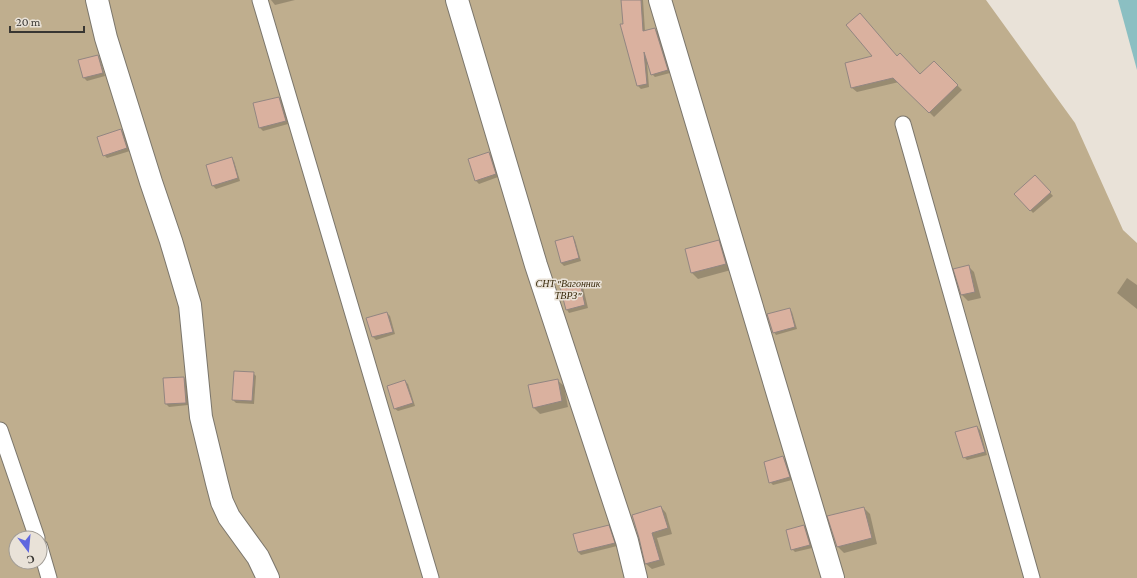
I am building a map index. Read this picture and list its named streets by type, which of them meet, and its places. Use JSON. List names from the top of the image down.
{
  "parks": ["СНТ \"Вагонник ТВРЗ\""],
  "scale_bar": "20 m",
  "north": "bottom"
}
